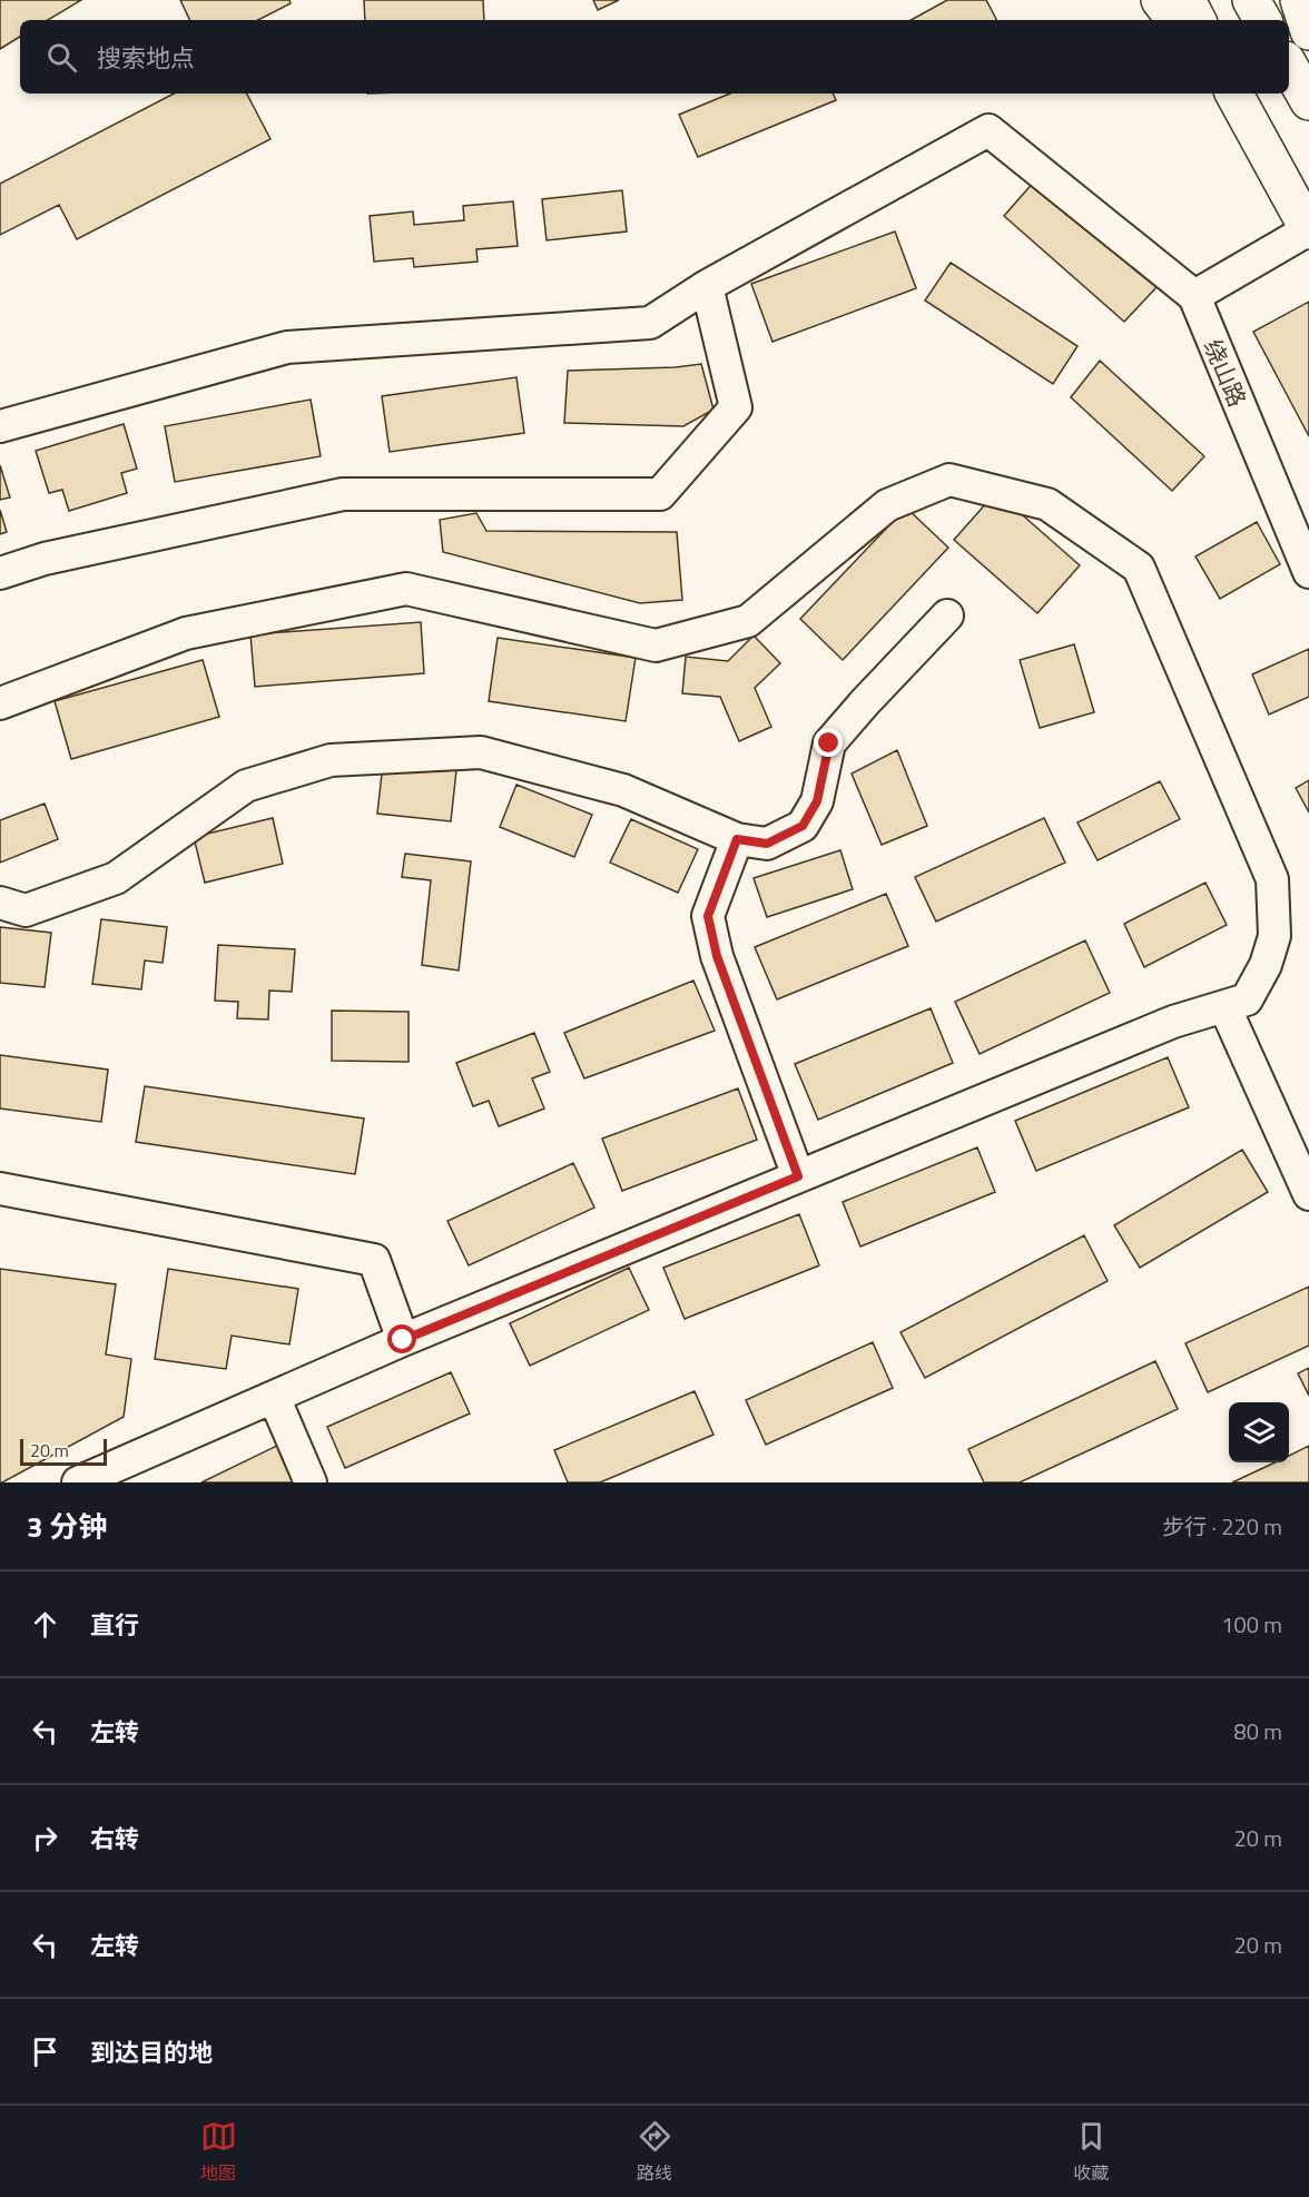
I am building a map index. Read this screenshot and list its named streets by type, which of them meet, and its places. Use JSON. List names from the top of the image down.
{
  "streets": {
    "street": ["绕山路"]
  },
  "scale_bar": "20 m",
  "page": {
    "search": "搜索地点",
    "scale": "20 m",
    "heading": ["3 分钟", "步行 · 220 m"],
    "list": [
      ["直行", "100 m"],
      ["左转", "80 m"],
      ["右转", "20 m"],
      ["左转", "20 m"],
      "到达目的地"
    ],
    "nav": ["地图", "路线", "收藏"]
  }
}
